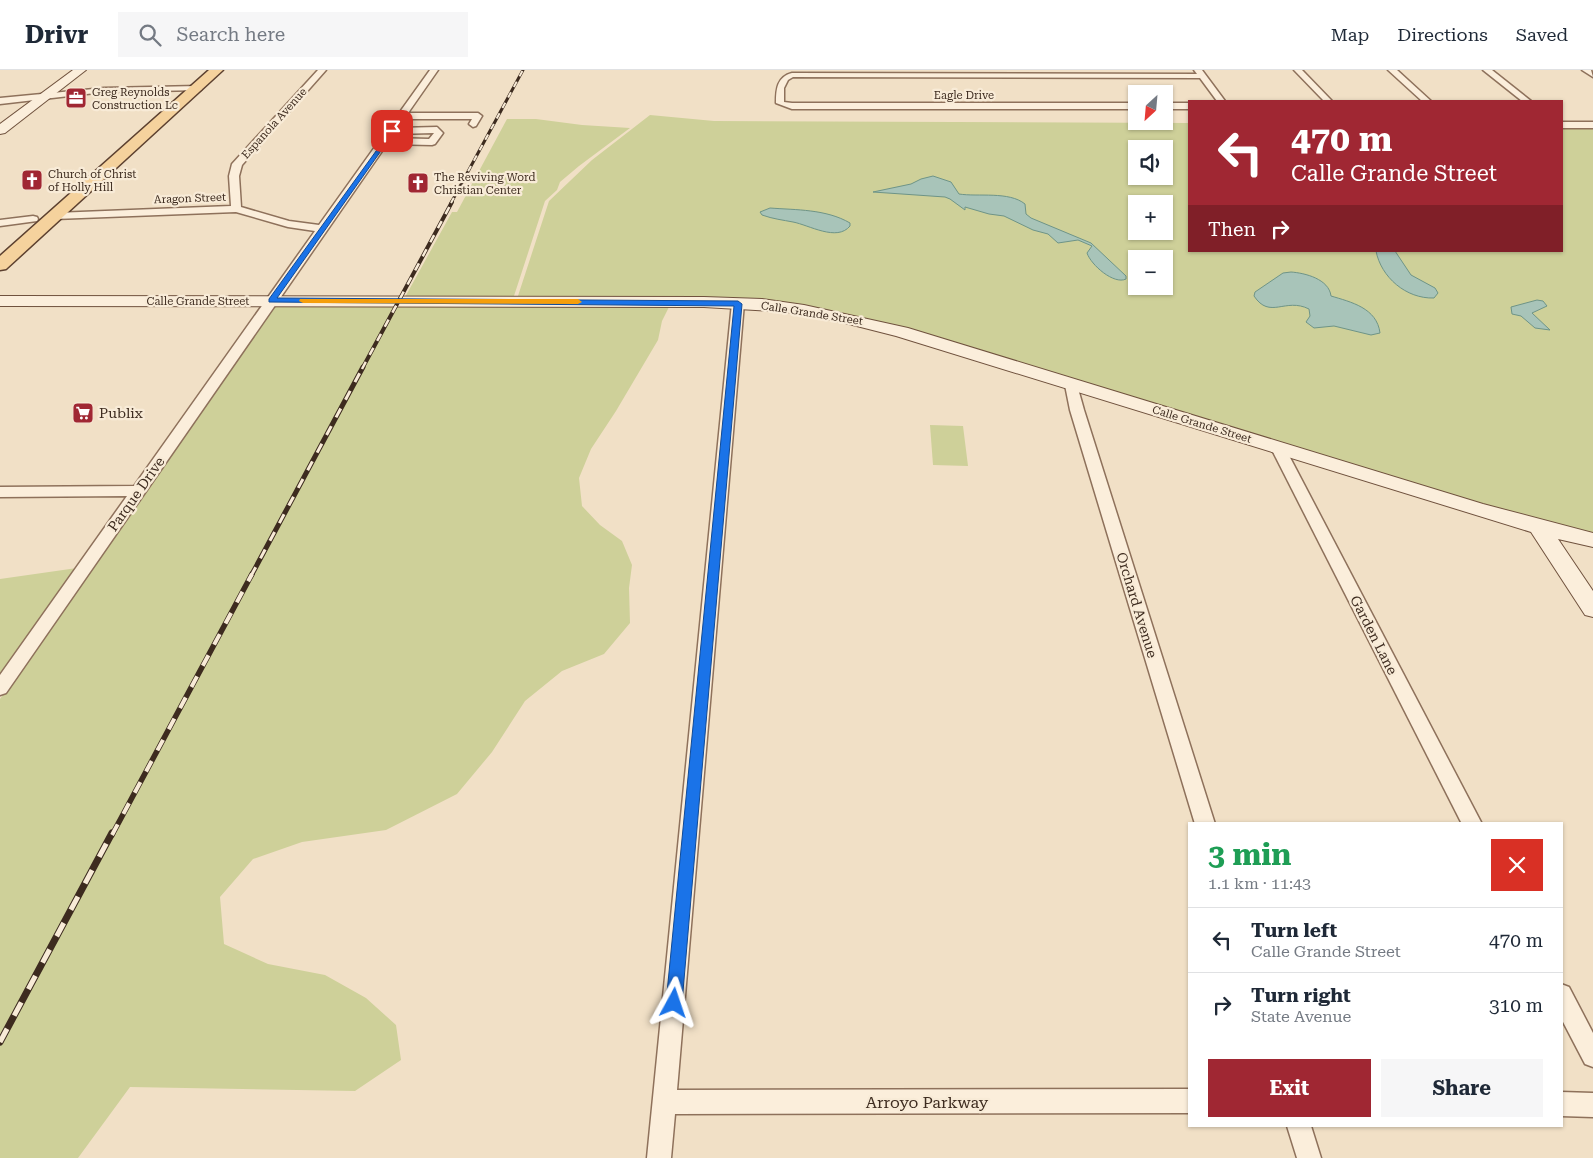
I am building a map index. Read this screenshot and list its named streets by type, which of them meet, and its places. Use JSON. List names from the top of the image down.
{
  "streets": {
    "street": [
      "Eagle Drive",
      "Espanola Avenue",
      "Aragon Street",
      "Calle Grande Street",
      "Parque Drive",
      "Orchard Avenue",
      "Garden Lane",
      "Arroyo Parkway"
    ]
  },
  "crossings": [
    ["Espanola Avenue", "Aragon Street"],
    ["Aragon Street", "Parque Drive"],
    ["Calle Grande Street", "Parque Drive"],
    ["Calle Grande Street", "Orchard Avenue"],
    ["Calle Grande Street", "Garden Lane"]
  ],
  "places": {
    "office": ["Greg Reynolds Construction Lc"],
    "church": ["Church of Christ of Holly Hill", "The Reviving Word Christian Center"],
    "supermarket": ["Publix"]
  },
  "north": "bottom left",
  "page": {
    "header": "Drivr",
    "search": "Search here",
    "nav": ["Map", "Directions", "Saved"],
    "map_buttons": ["+", "−"],
    "turn": ["470 m", "Calle Grande Street"],
    "then": "Then",
    "heading": ["3 min", "1.1 km · 11:43"],
    "list": [
      {
        "name": "Turn left",
        "note": "Calle Grande Street",
        "value": "470 m"
      },
      {
        "name": "Turn right",
        "note": "State Avenue",
        "value": "310 m"
      }
    ],
    "buttons": ["Exit", "Share"]
  }
}
